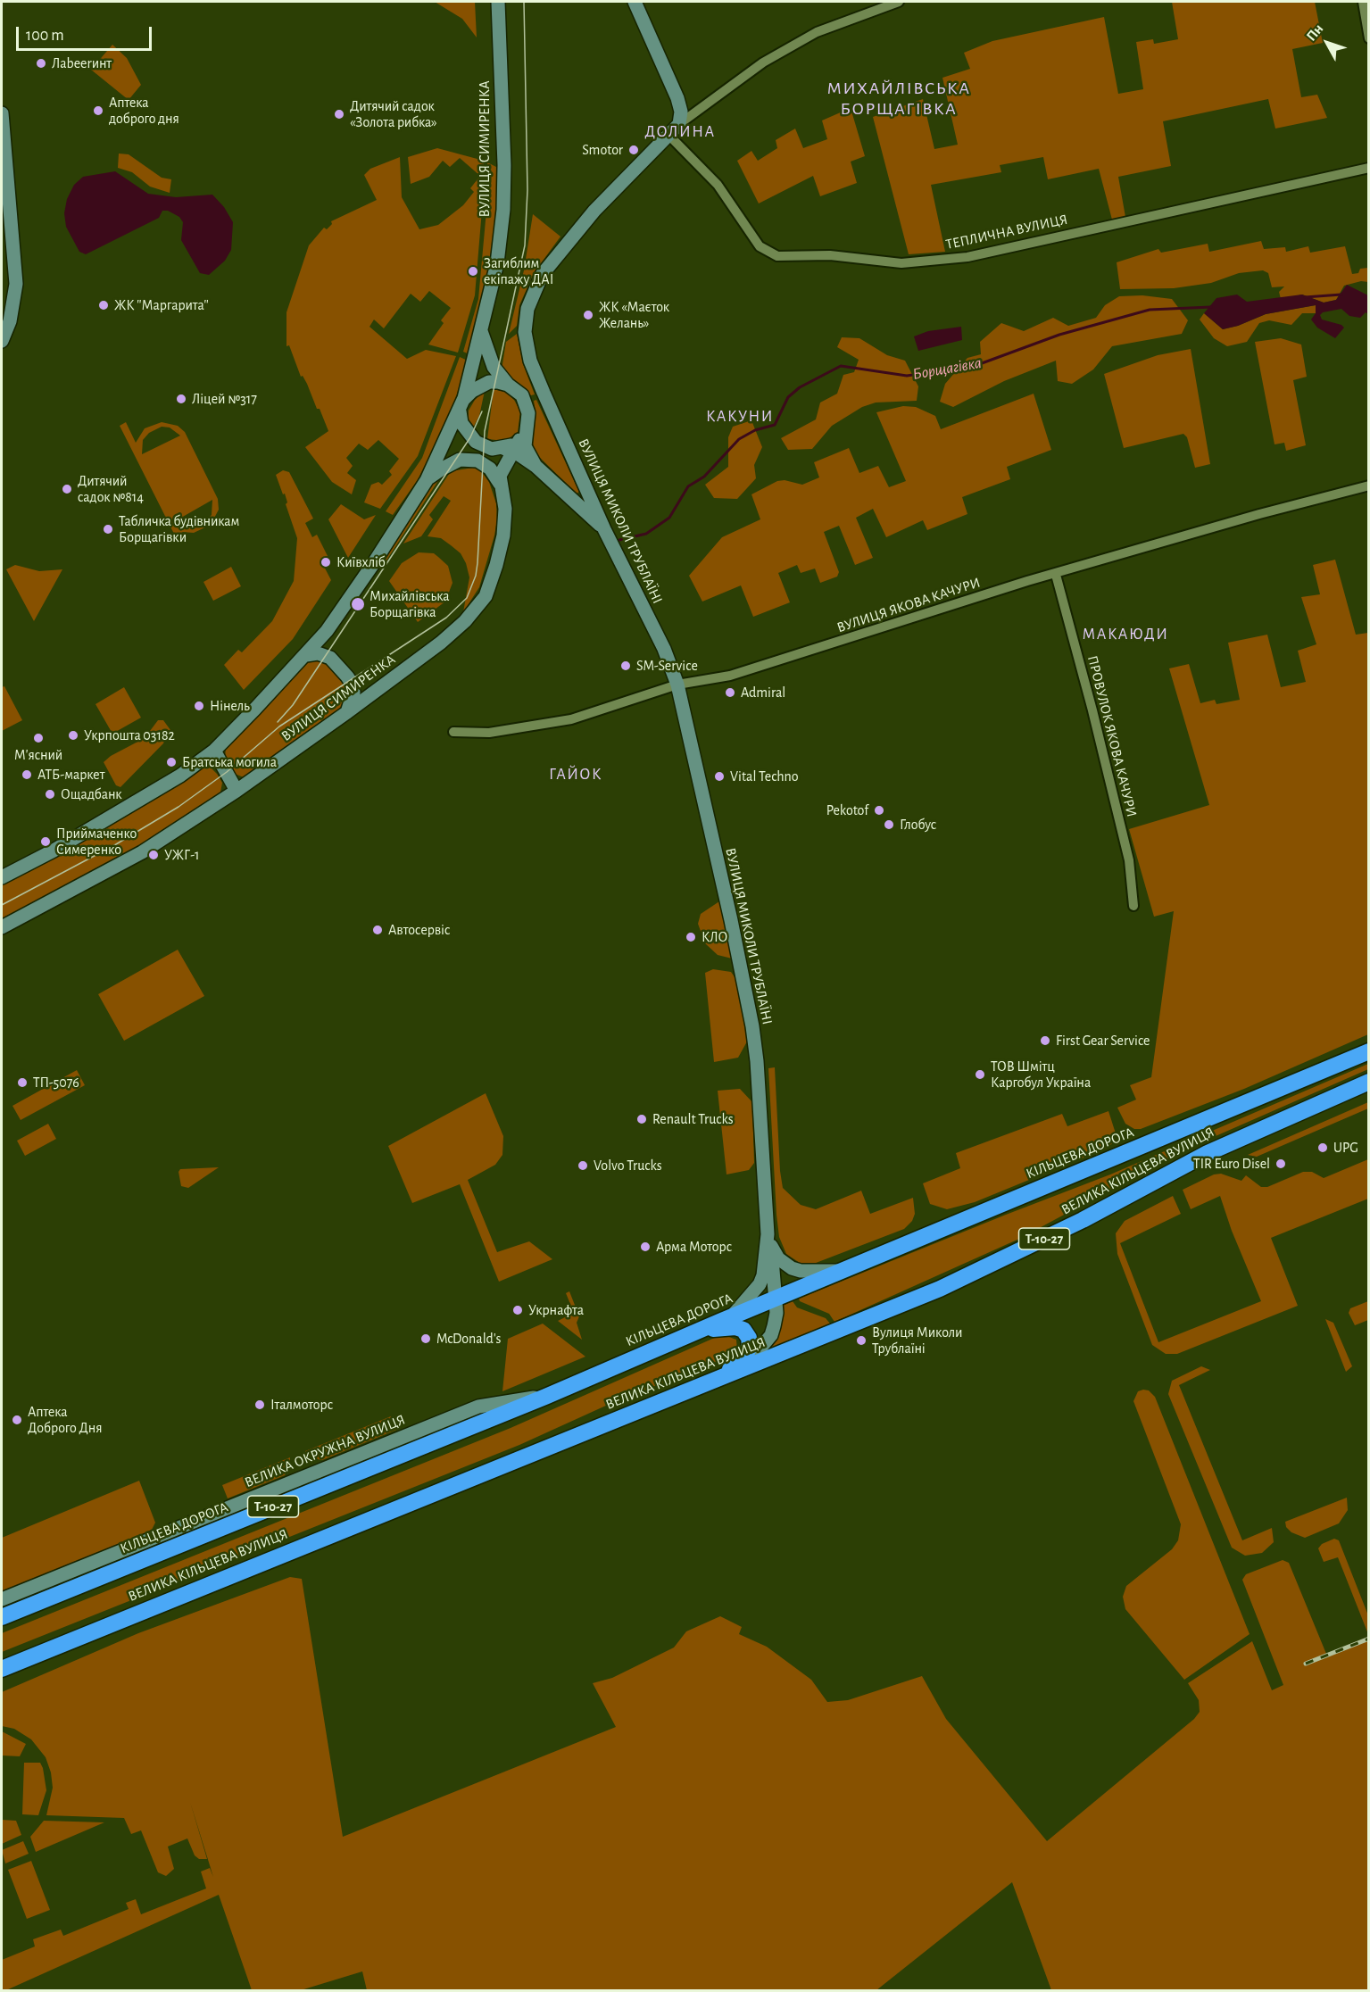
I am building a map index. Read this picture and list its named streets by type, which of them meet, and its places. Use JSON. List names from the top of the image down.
{
  "streets": {
    "highway": ["КІЛЬЦЕВА ДОРОГА", "ВЕЛИКА КІЛЬЦЕВА ВУЛИЦЯ", "Т-10-27"],
    "street": [
      "ВУЛИЦЯ СИМИРЕНКА",
      "ТЕПЛИЧНА ВУЛИЦЯ",
      "ВУЛИЦЯ МИКОЛИ ТРУБЛАЇНІ",
      "ВУЛИЦЯ ЯКОВА КАЧУРИ",
      "ПРОВУЛОК ЯКОВА КАЧУРИ",
      "ВЕЛИКА ОКРУЖНА ВУЛИЦЯ"
    ]
  },
  "crossings": [
    ["ТЕПЛИЧНА ВУЛИЦЯ", "ВУЛИЦЯ МИКОЛИ ТРУБЛАЇНІ"],
    ["ВУЛИЦЯ МИКОЛИ ТРУБЛАЇНІ", "ВУЛИЦЯ ЯКОВА КАЧУРИ"],
    ["ВУЛИЦЯ МИКОЛИ ТРУБЛАЇНІ", "КІЛЬЦЕВА ДОРОГА"],
    ["ВУЛИЦЯ ЯКОВА КАЧУРИ", "ПРОВУЛОК ЯКОВА КАЧУРИ"],
    ["КІЛЬЦЕВА ДОРОГА", "ВЕЛИКА ОКРУЖНА ВУЛИЦЯ"]
  ],
  "districts": [
    "МИХАЙЛІВСЬКА БОРЩАГІВКА",
    "ДОЛИНА",
    "КАКУНИ",
    "МАКАЮДИ",
    "ГАЙОК"
  ],
  "water": ["Борщагівка"],
  "places": [
    "Лаbeerинт",
    "Аптека доброго дня",
    "Дитячий садок «Золота рибка»",
    "Smotor",
    "Загиблим екіпажу ДАІ",
    "ЖК ''Маргарита''",
    "ЖК «Маєток Желань»",
    "Ліцей №317",
    "Дитячий садок №814",
    "Табличка будівникам Борщагівки",
    "Київхліб",
    "Михайлівська Борщагівка",
    "SM-Service",
    "Admiral",
    "Нінель",
    "Укрпошта 03182",
    "М'ясний",
    "Братська могила",
    "АТБ-маркет",
    "Vital Techno",
    "Ощадбанк",
    "Pekotof",
    "Глобус",
    "Приймаченко Симеренко",
    "УЖГ-1",
    "Автосервіс",
    "КЛО",
    "First Gear Service",
    "ТОВ Шмітц Каргобул Україна",
    "ТП-5076",
    "Renault Trucks",
    "UPG",
    "TIR Euro Disel",
    "Volvo Trucks",
    "Арма Моторс",
    "Укрнафта",
    "McDonald's",
    "Вулиця Миколи Трублаїні",
    "Італмоторс",
    "Аптека Доброго Дня"
  ],
  "scale_bar": "100 m",
  "north": "top left"
}
